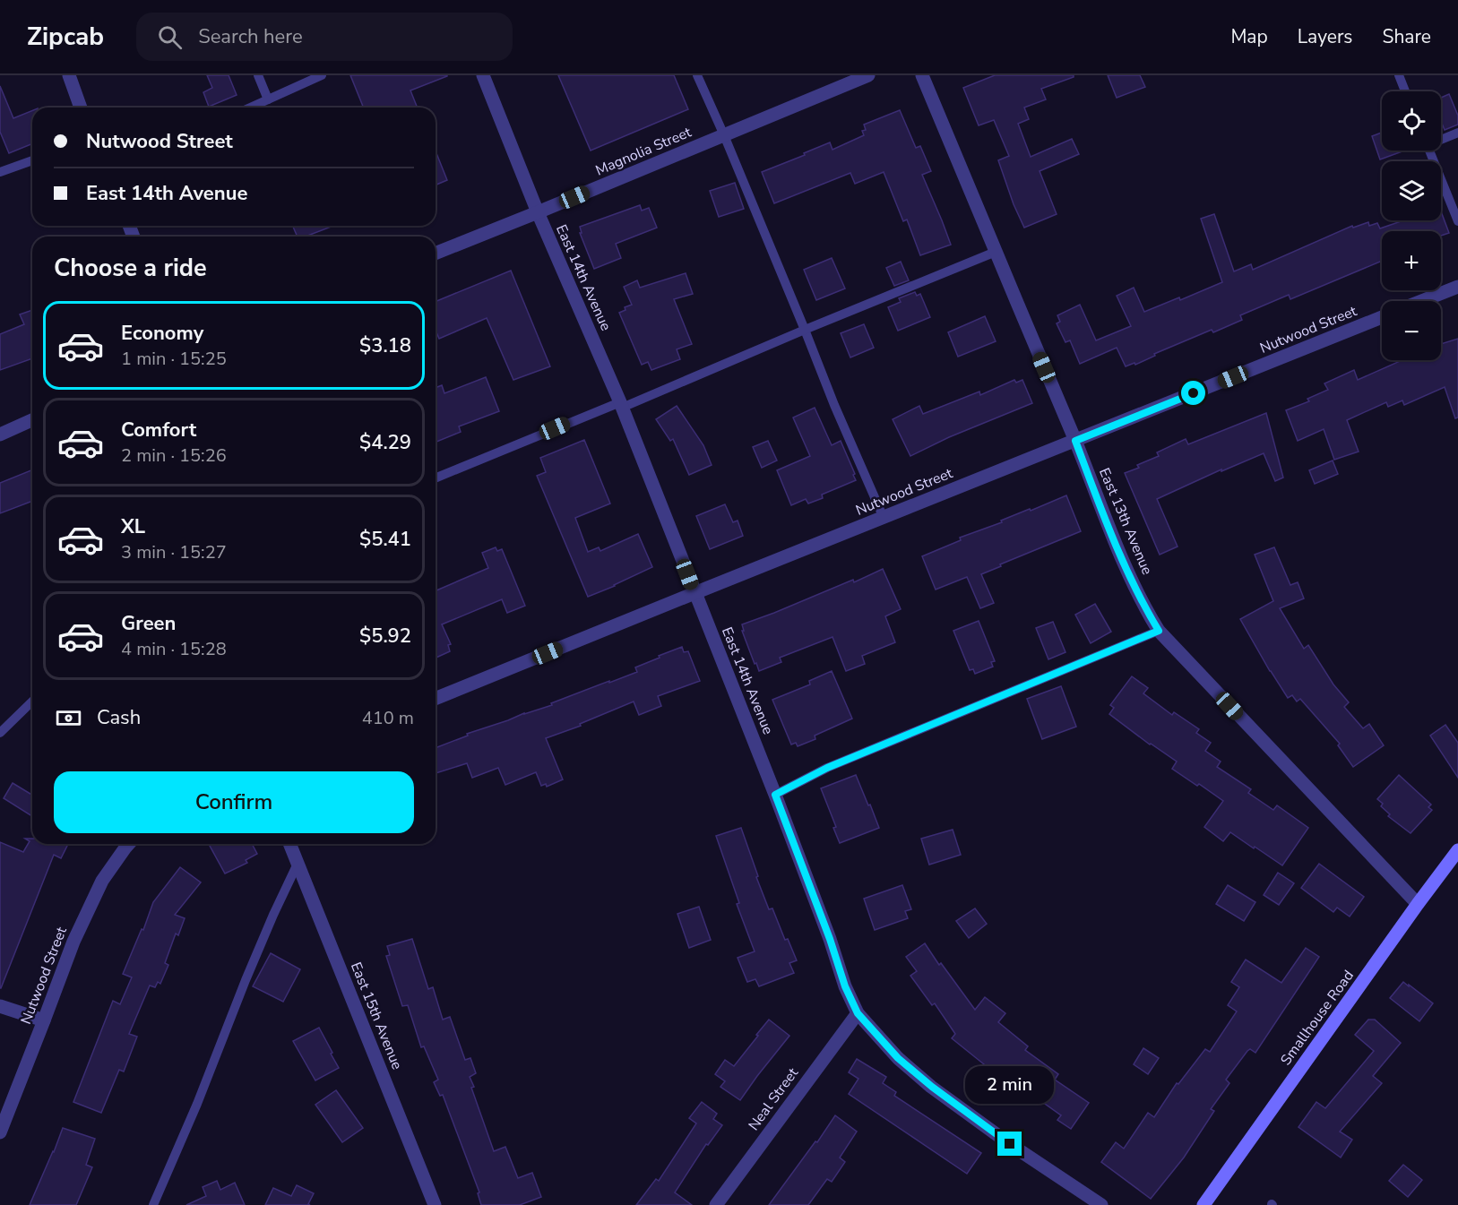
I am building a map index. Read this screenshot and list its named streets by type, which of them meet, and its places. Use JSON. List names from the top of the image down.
{
  "streets": {
    "street": [
      "Magnolia Street",
      "East 14th Avenue",
      "Nutwood Street",
      "East 13th Avenue",
      "East 15th Avenue",
      "Smallhouse Road",
      "Neal Street"
    ]
  },
  "crossings": [
    ["Magnolia Street", "East 14th Avenue"],
    ["East 14th Avenue", "Nutwood Street"],
    ["East 14th Avenue", "Neal Street"],
    ["Nutwood Street", "East 13th Avenue"],
    ["East 13th Avenue", "Smallhouse Road"]
  ],
  "page": {
    "header": "Zipcab",
    "search": "Search here",
    "nav": ["Map", "Layers", "Share"],
    "map_buttons": ["+", "−"],
    "banner": ["Nutwood Street", "East 14th Avenue"],
    "heading": "Choose a ride",
    "list": [
      {
        "name": "Economy",
        "note": "1 min · 15:25",
        "value": "$3.18"
      },
      {
        "name": "Comfort",
        "note": "2 min · 15:26",
        "value": "$4.29"
      },
      {
        "name": "XL",
        "note": "3 min · 15:27",
        "value": "$5.41"
      },
      {
        "name": "Green",
        "note": "4 min · 15:28",
        "value": "$5.92"
      }
    ],
    "pay": ["Cash", "410 m"],
    "buttons": "Confirm",
    "bubble": "2 min"
  }
}
